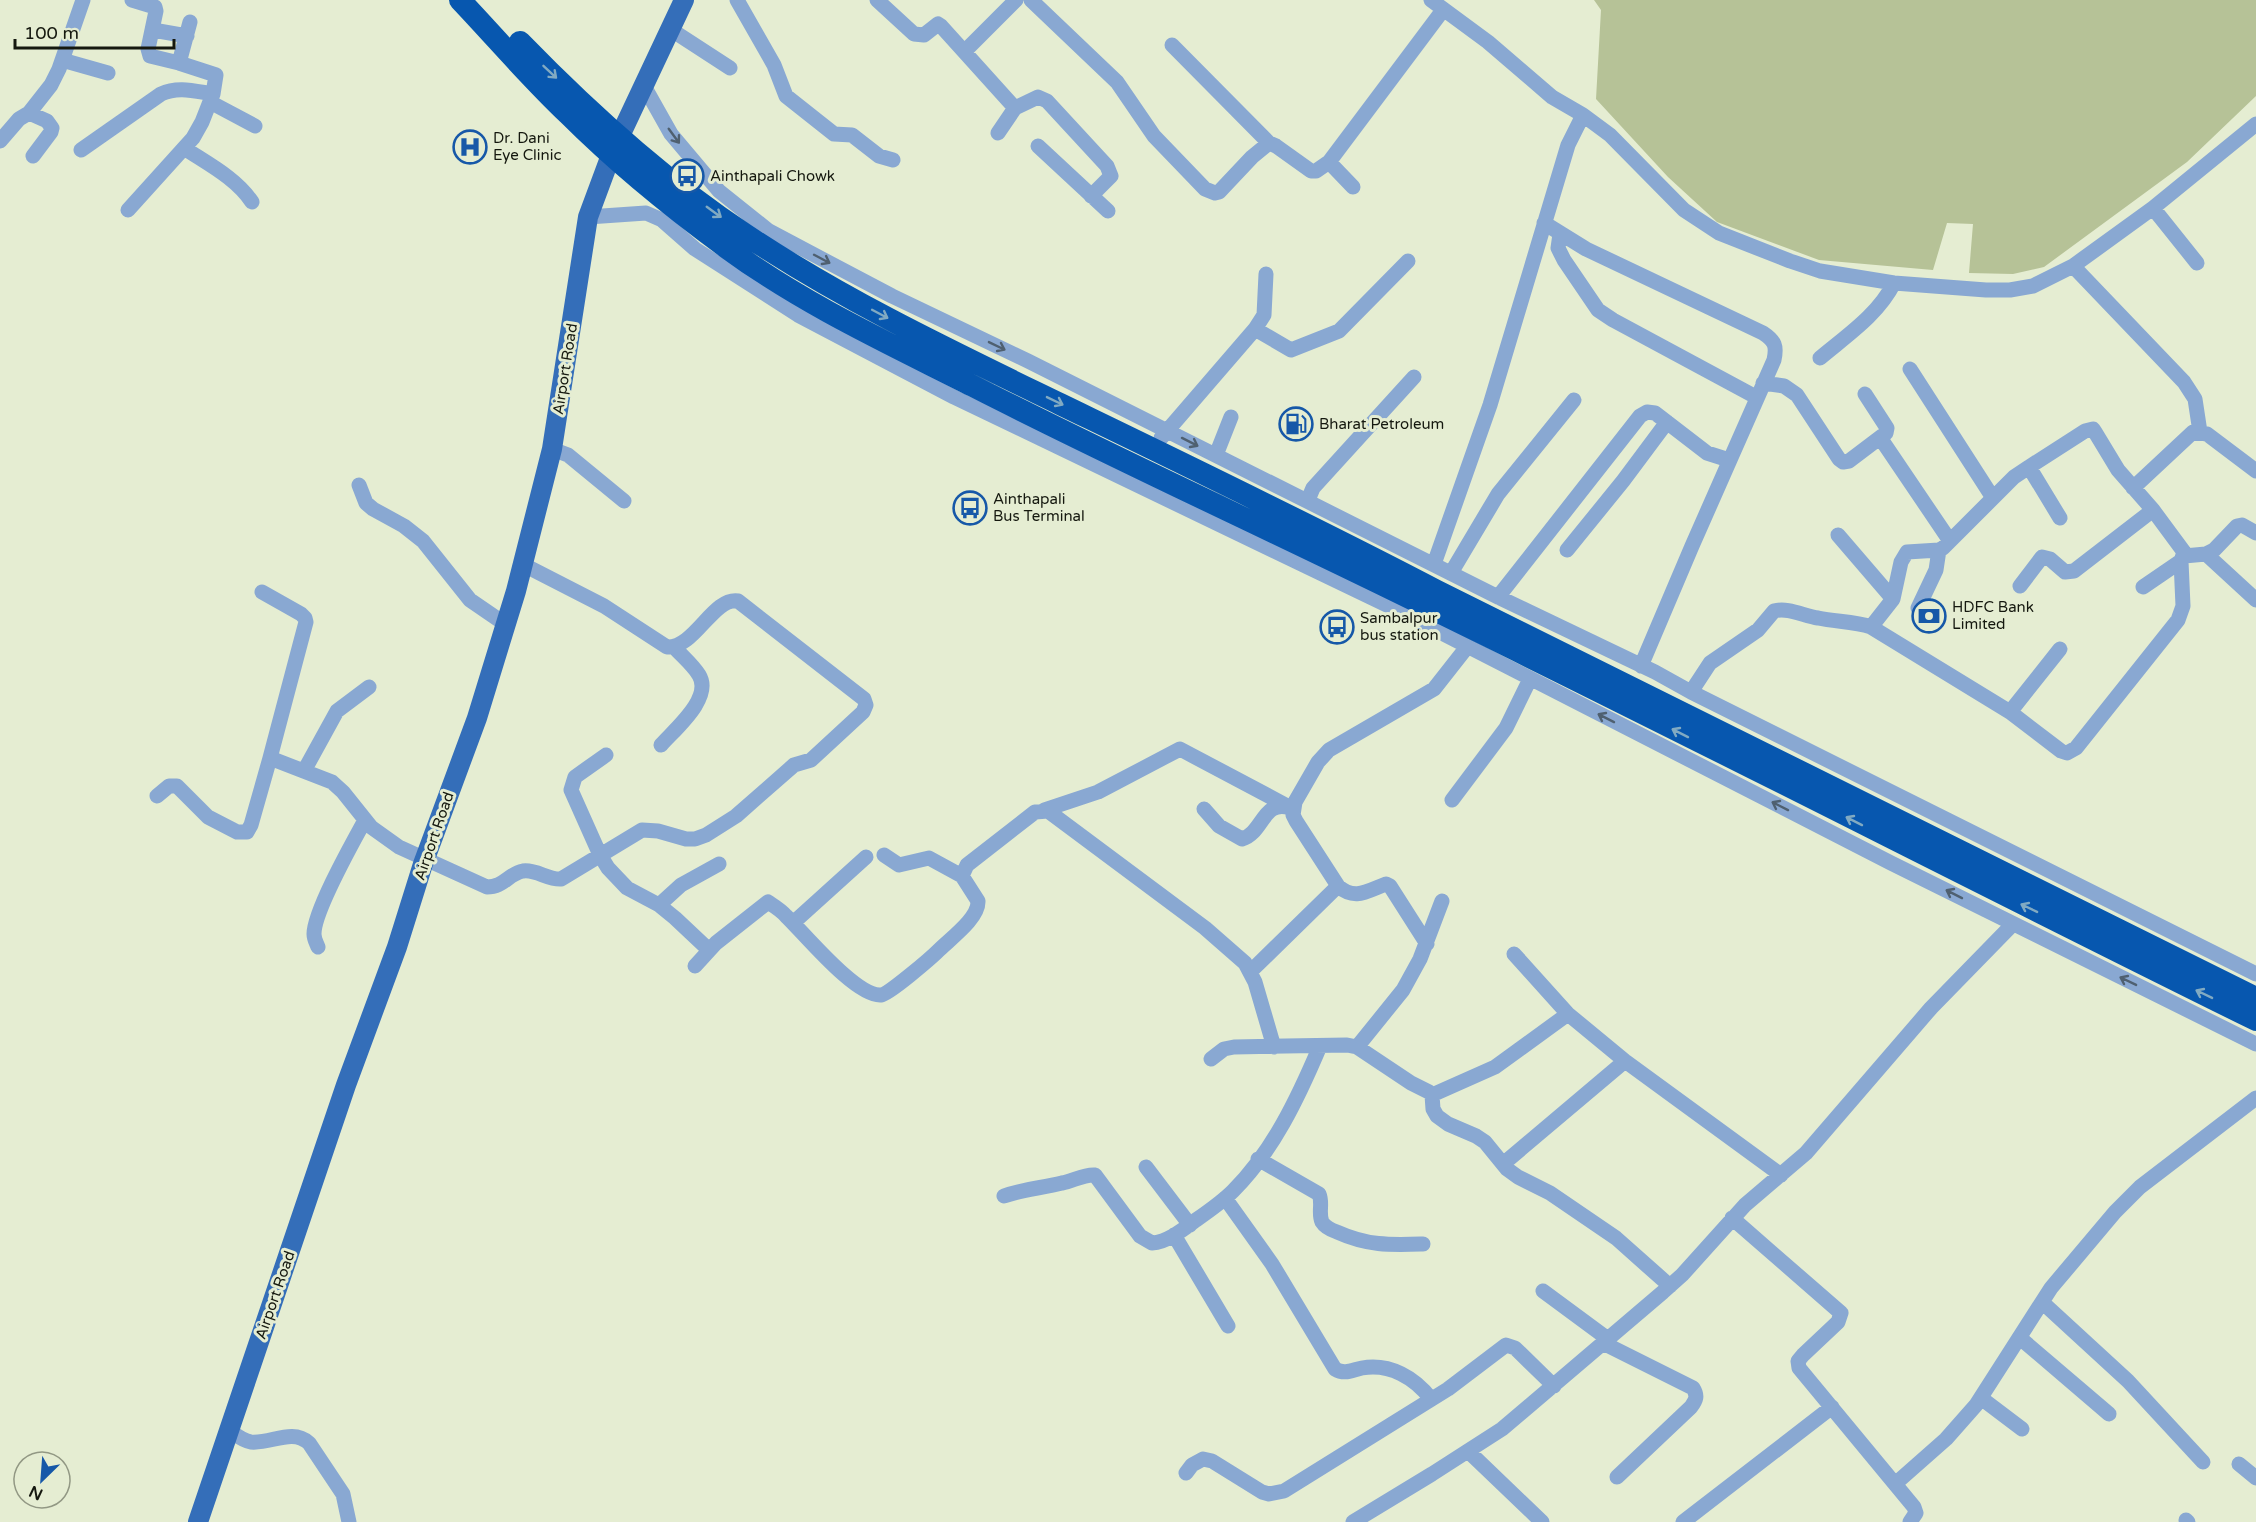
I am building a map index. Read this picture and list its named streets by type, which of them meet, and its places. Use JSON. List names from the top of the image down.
{
  "streets": {
    "main road": ["Airport Road"]
  },
  "places": {
    "hospital": ["Dr. Dani Eye Clinic"],
    "bus stop": ["Ainthapali Chowk", "Ainthapali Bus Terminal", "Sambalpur bus station"],
    "fuel station": ["Bharat Petroleum"],
    "bank": ["HDFC Bank Limited"]
  },
  "scale_bar": "100 m",
  "north": "bottom left"
}
